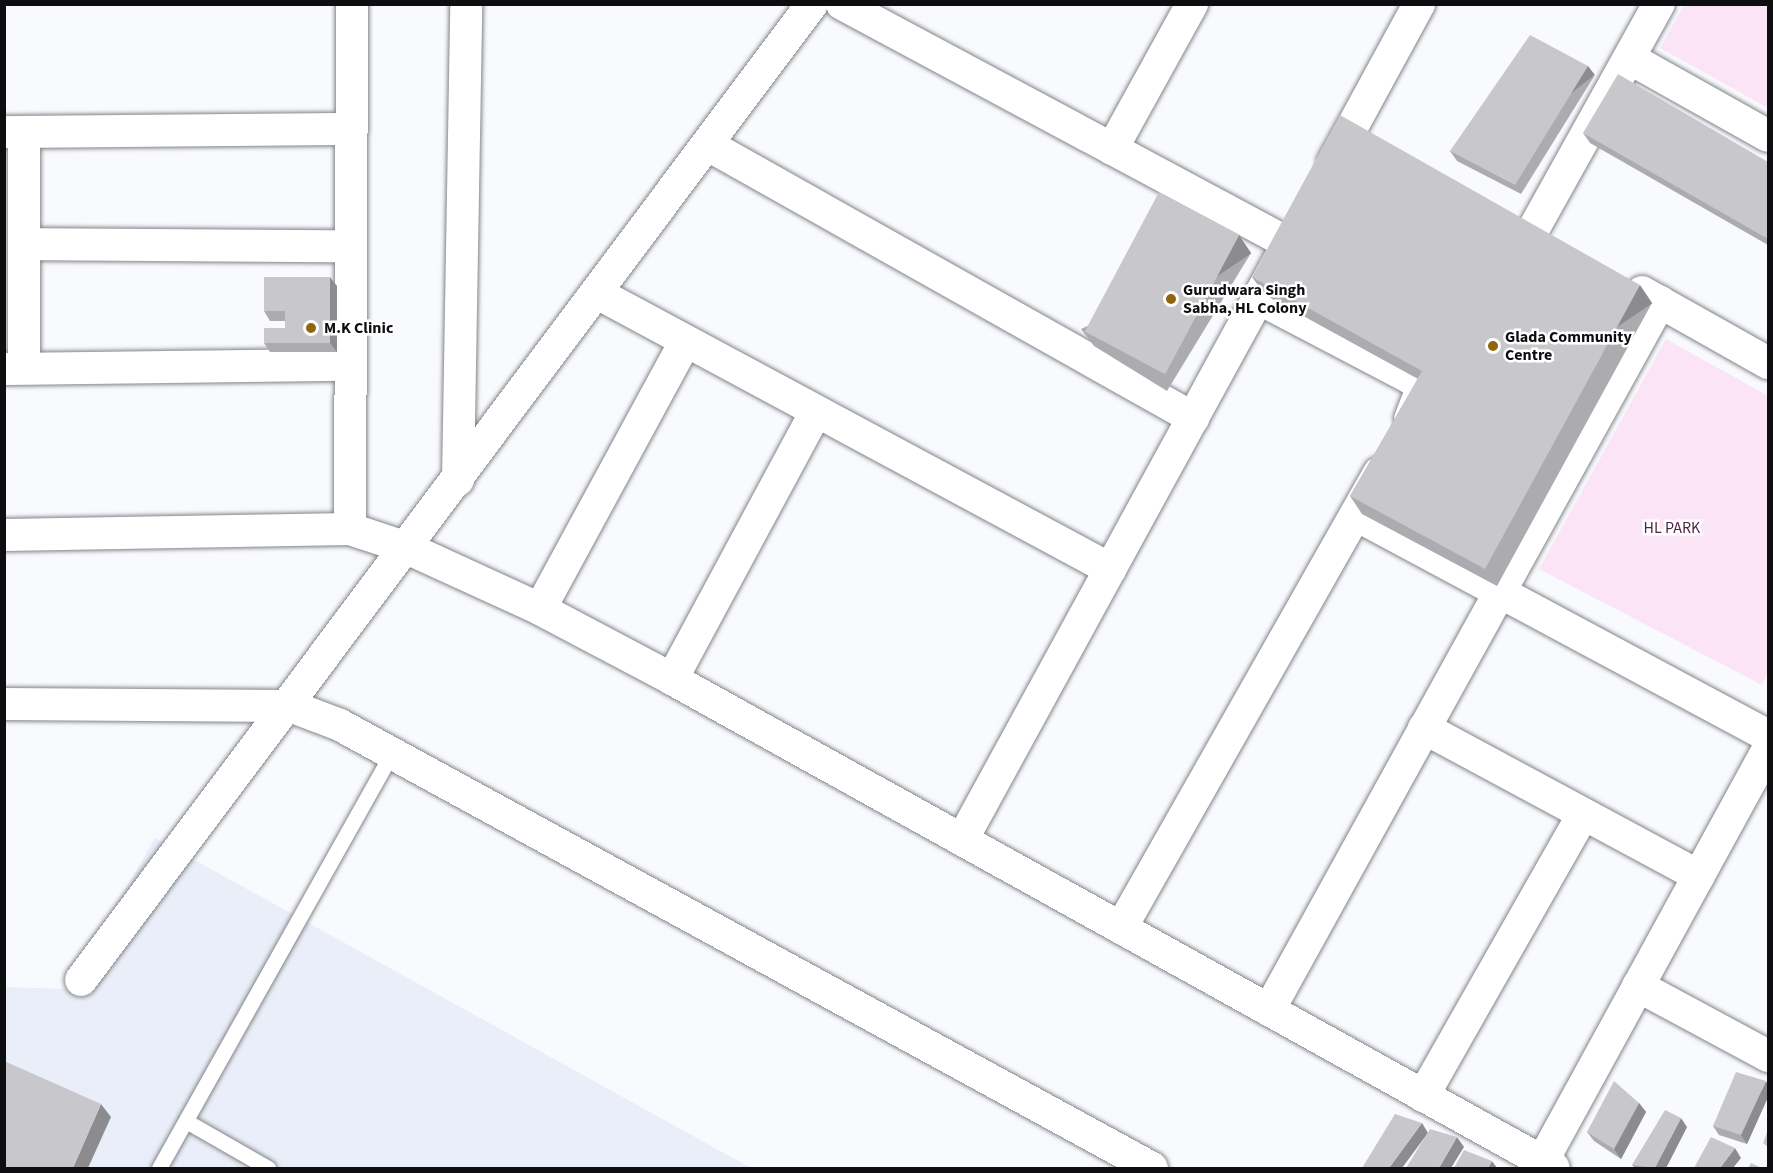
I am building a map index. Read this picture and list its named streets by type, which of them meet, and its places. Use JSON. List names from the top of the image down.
{
  "parks": ["HL PARK"],
  "places": ["Gurudwara Singh Sabha, HL Colony", "M.K Clinic", "Glada Community Centre"]
}
